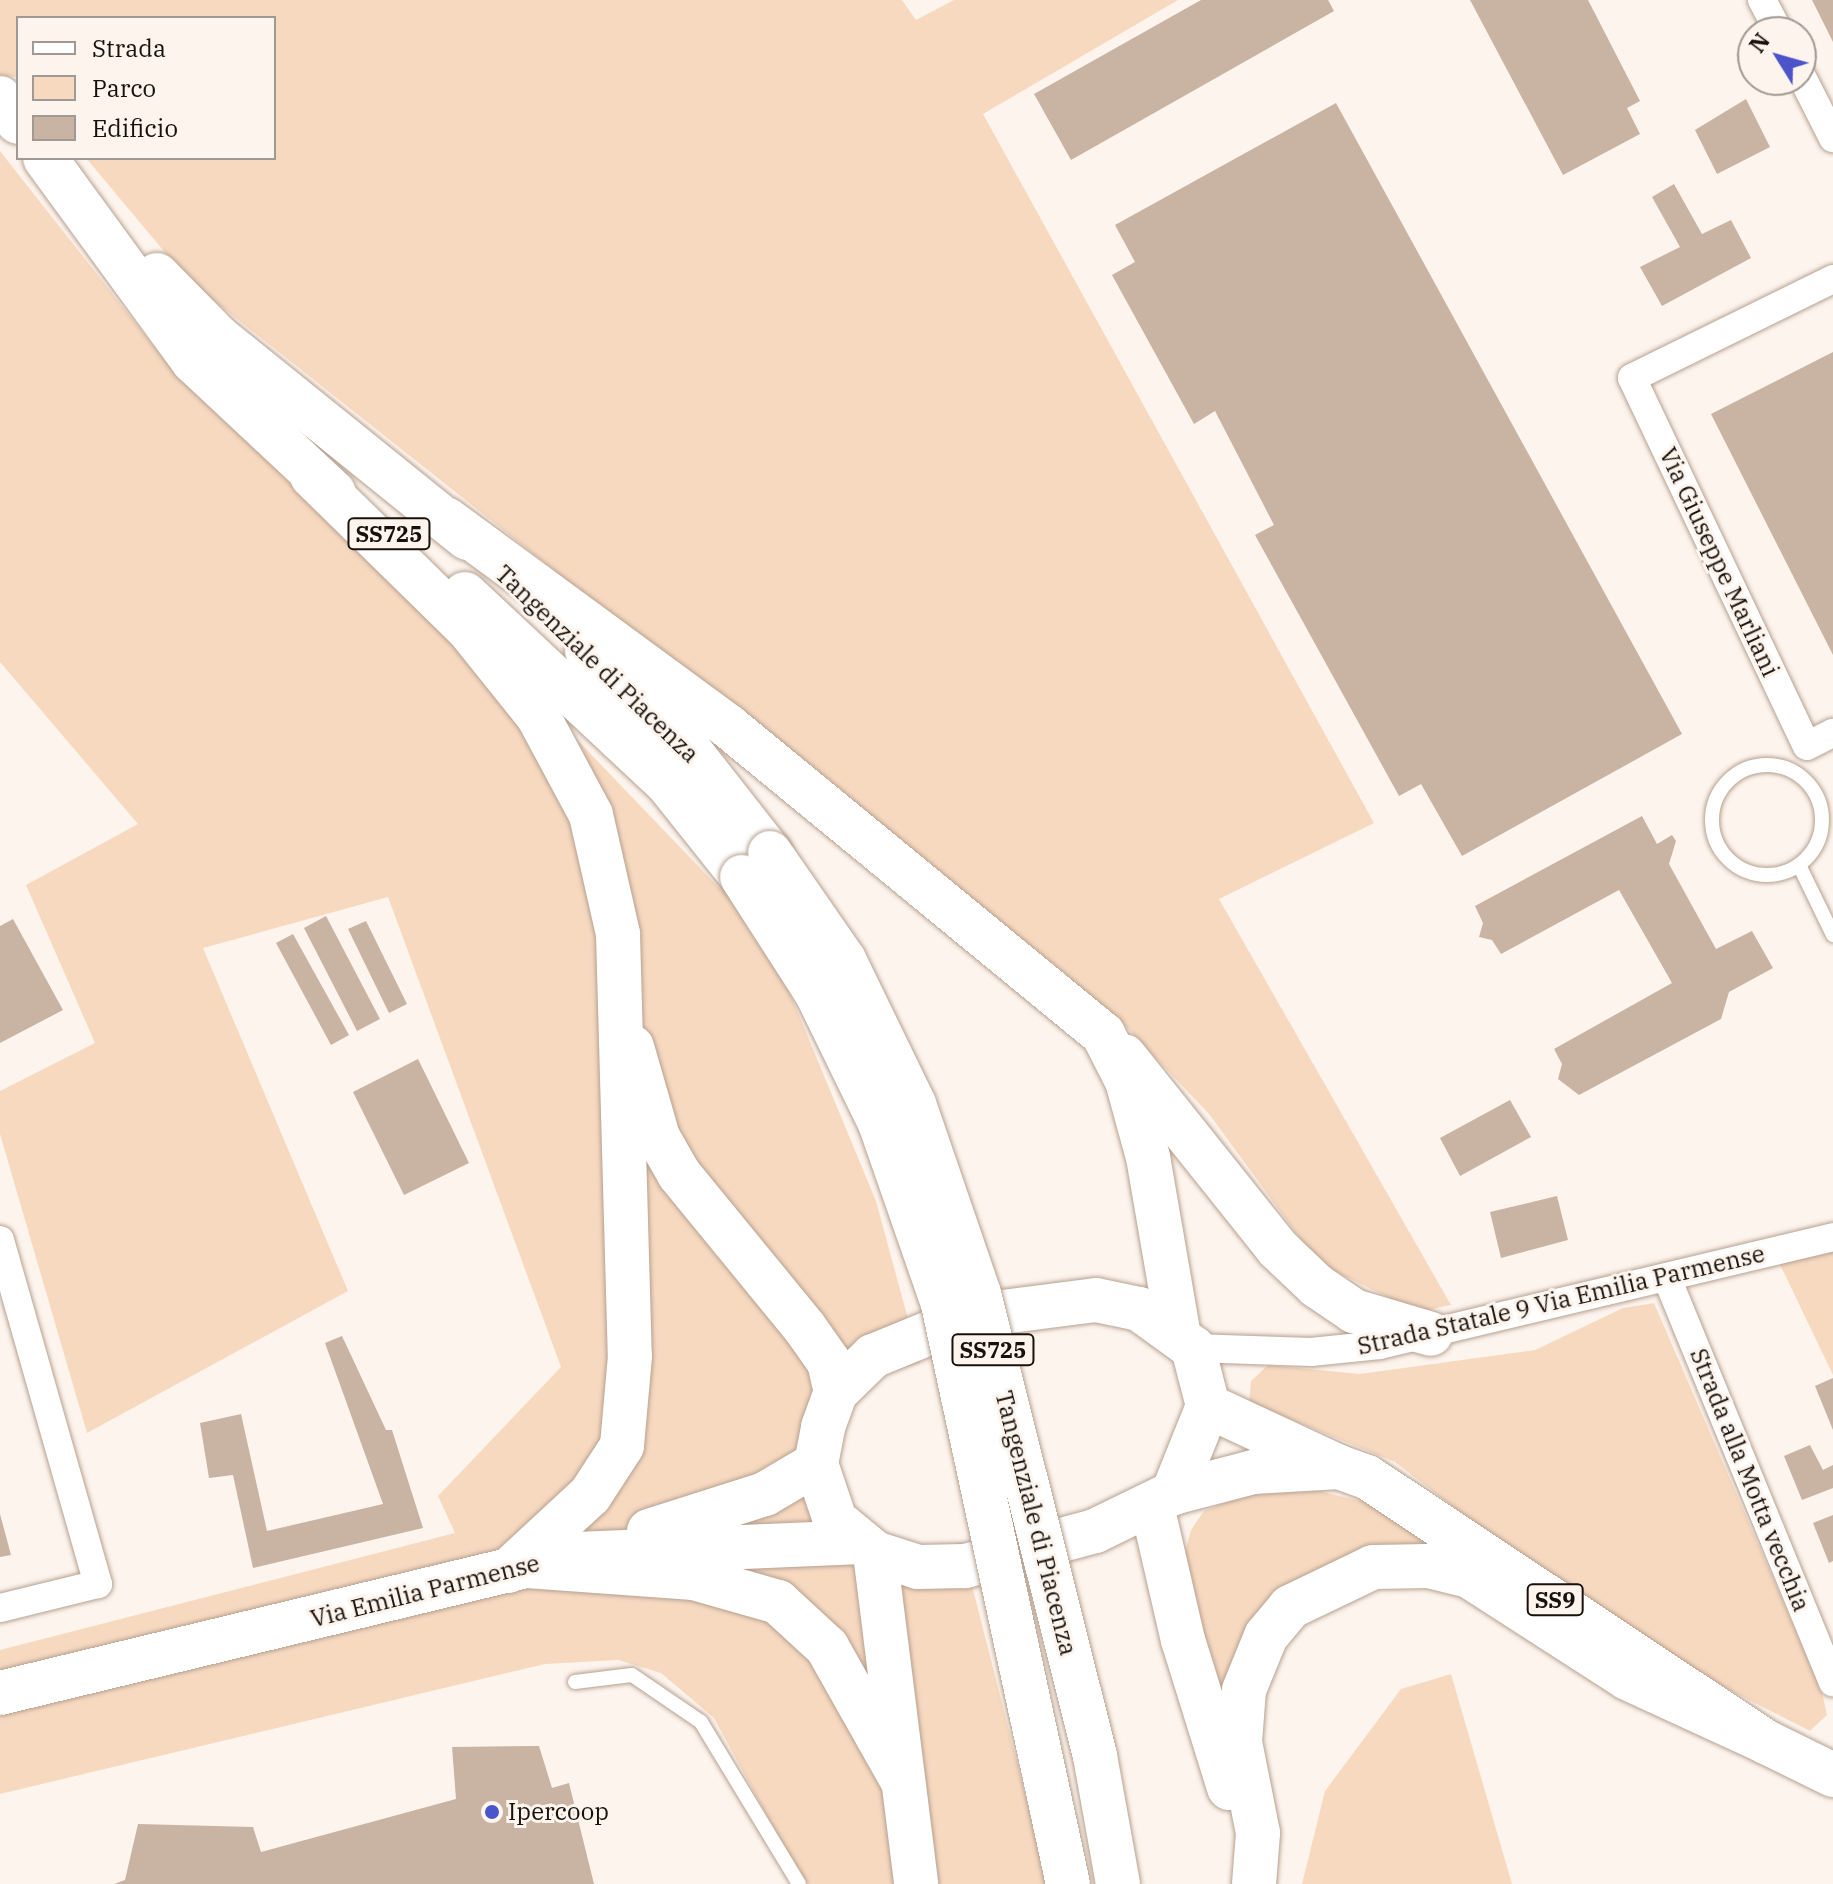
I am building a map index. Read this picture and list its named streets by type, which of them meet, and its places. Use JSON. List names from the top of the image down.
{
  "streets": {
    "main road": [
      "SS725",
      "Tangenziale di Piacenza",
      "Strada Statale 9 Via Emilia Parmense",
      "Via Emilia Parmense",
      "SS9"
    ],
    "street": ["Via Giuseppe Marliani", "Strada alla Motta vecchia"]
  },
  "crossings": [
    ["Strada Statale 9 Via Emilia Parmense", "Strada alla Motta vecchia"]
  ],
  "places": ["Ipercoop"],
  "legend": ["Strada", "Parco", "Edificio"],
  "north": "top left"
}
